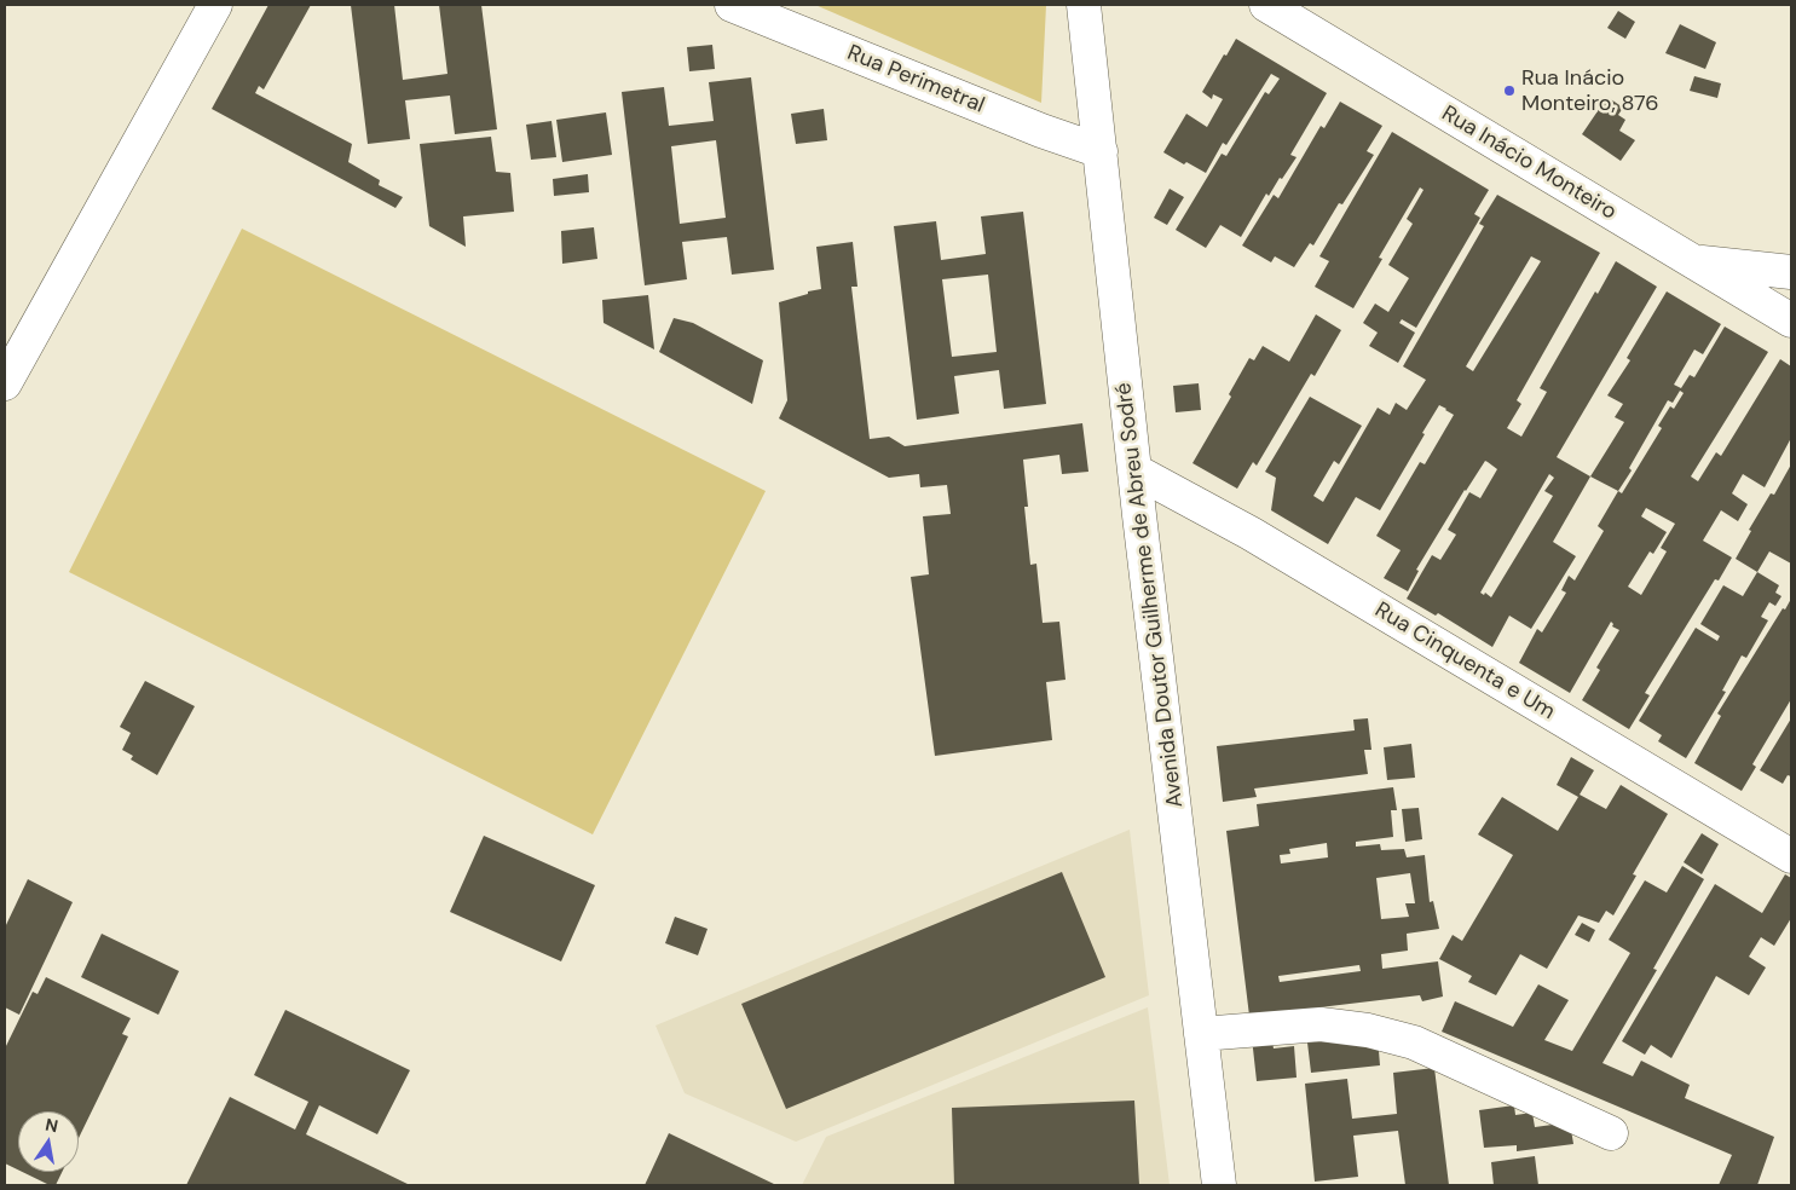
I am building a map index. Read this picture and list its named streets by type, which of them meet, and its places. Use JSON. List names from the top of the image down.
{
  "streets": {
    "street": [
      "Rua Perimetral",
      "Rua Inácio Monteiro",
      "Avenida Doutor Guilherme de Abreu Sodré",
      "Rua Cinquenta e Um"
    ]
  },
  "crossings": [
    ["Rua Perimetral", "Avenida Doutor Guilherme de Abreu Sodré"],
    ["Avenida Doutor Guilherme de Abreu Sodré", "Rua Cinquenta e Um"]
  ],
  "places": ["Rua Inácio Monteiro, 876"],
  "north": "top"
}
